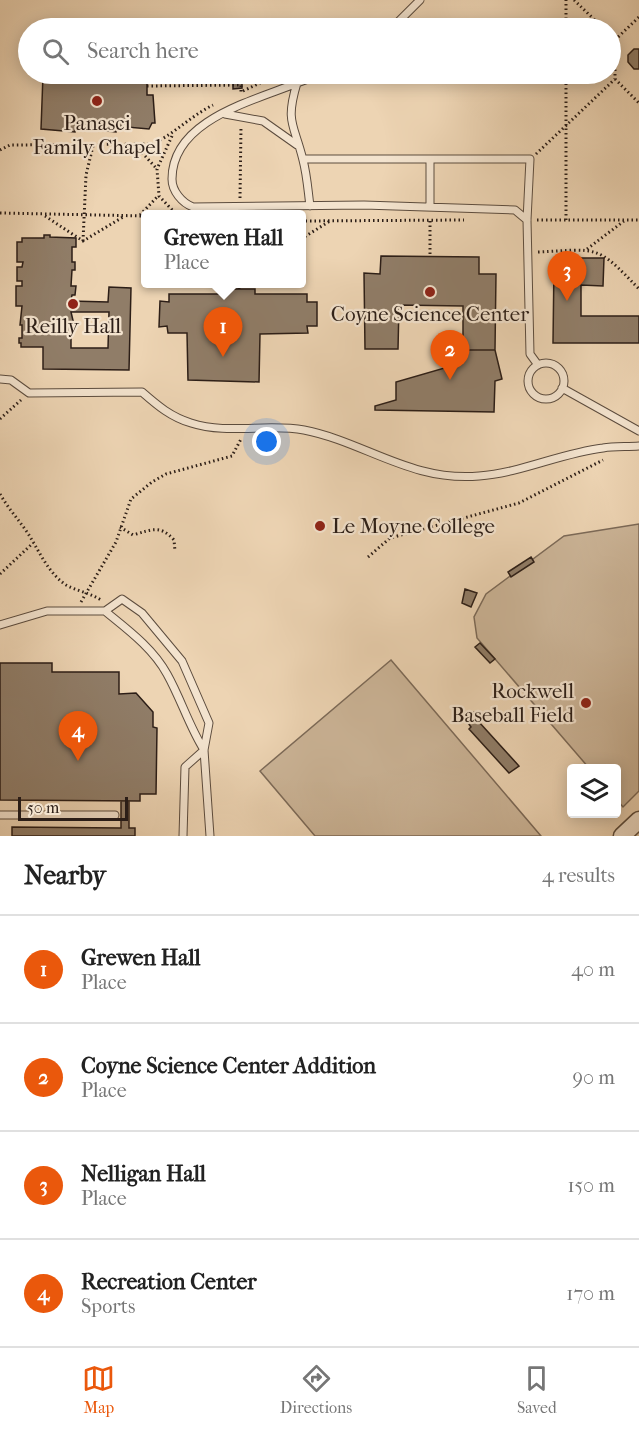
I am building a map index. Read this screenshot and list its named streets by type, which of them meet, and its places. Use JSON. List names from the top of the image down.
{
  "places": [
    "Panasci Family Chapel",
    "Coyne Science Center",
    "Reilly Hall",
    "Le Moyne College",
    "Rockwell Baseball Field"
  ],
  "scale_bar": "50 m",
  "page": {
    "search": "Search here",
    "popup": ["Grewen Hall", "Place"],
    "pins": [
      "3",
      "1",
      "2",
      "4"
    ],
    "scale": "50 m",
    "heading": ["Nearby", "4 results"],
    "list": [
      {
        "mark": "1",
        "name": "Grewen Hall",
        "note": "Place",
        "value": "40 m"
      },
      {
        "mark": "2",
        "name": "Coyne Science Center Addition",
        "note": "Place",
        "value": "90 m"
      },
      {
        "mark": "3",
        "name": "Nelligan Hall",
        "note": "Place",
        "value": "150 m"
      },
      {
        "mark": "4",
        "name": "Recreation Center",
        "note": "Sports",
        "value": "170 m"
      }
    ],
    "nav": ["Map", "Directions", "Saved"]
  }
}
